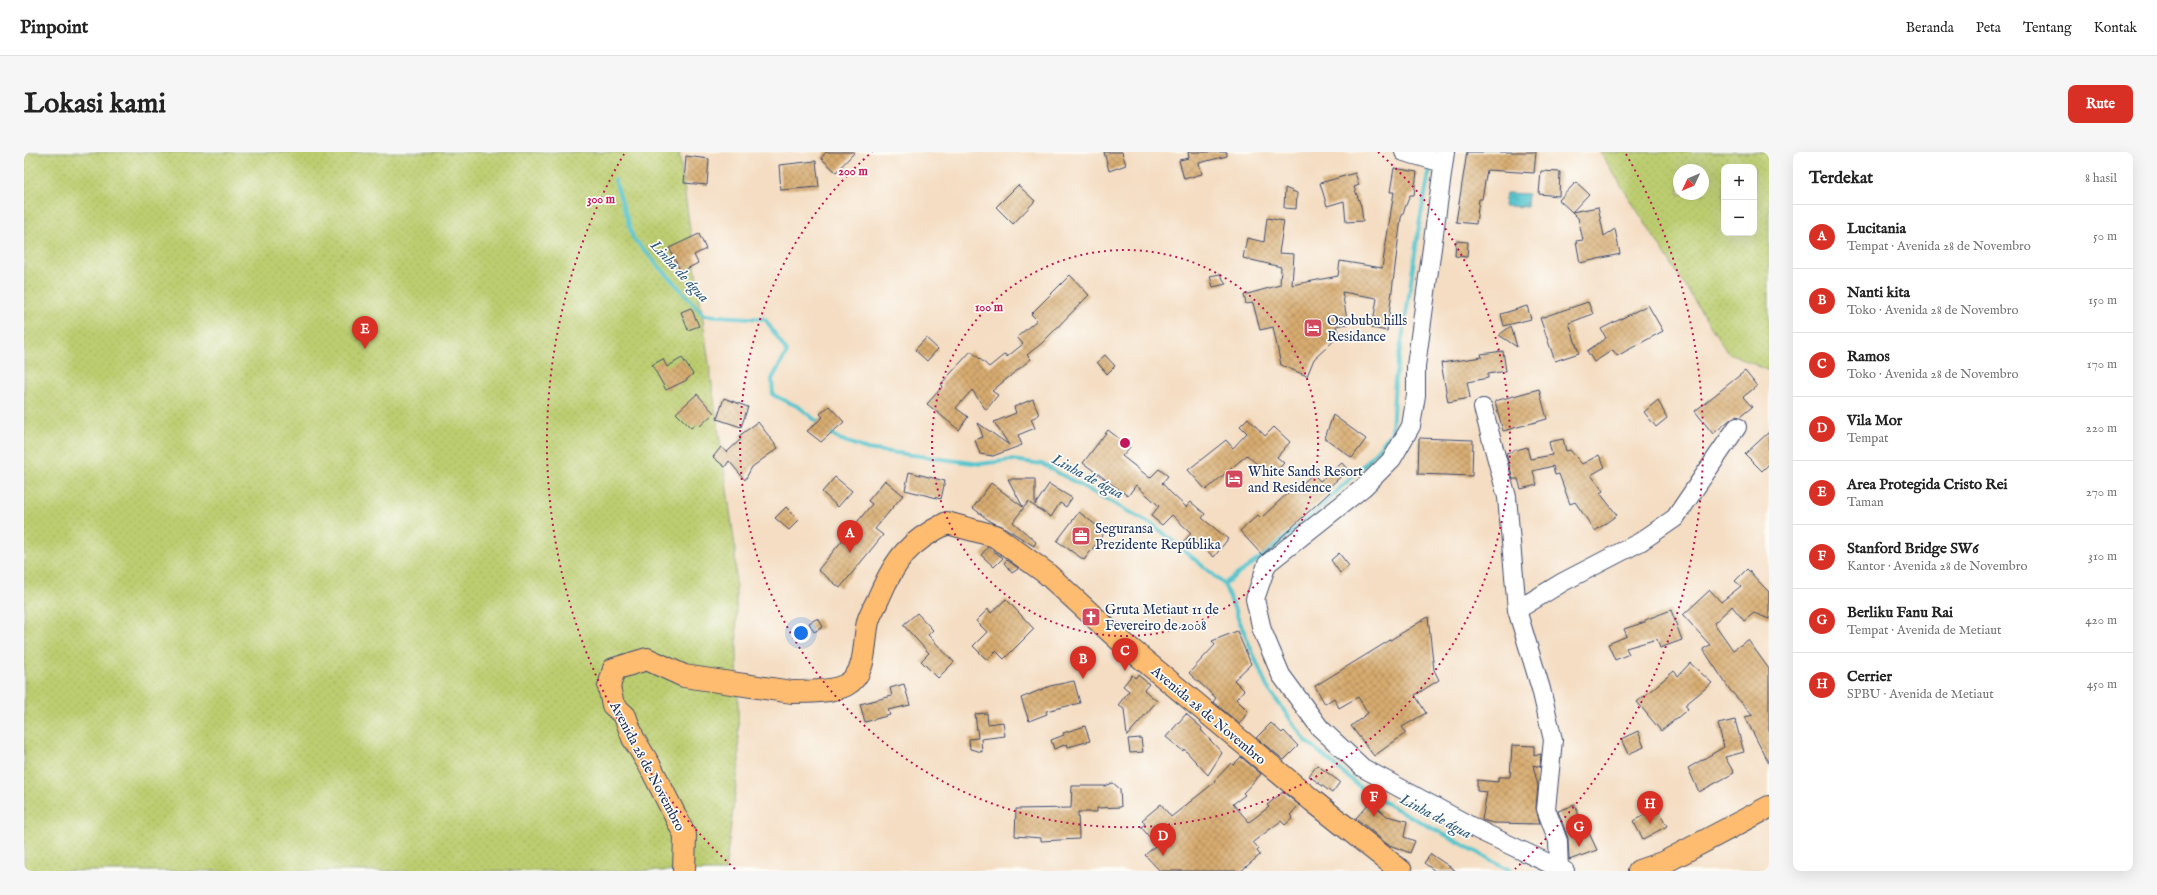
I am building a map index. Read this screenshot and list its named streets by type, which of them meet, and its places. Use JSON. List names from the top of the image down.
{
  "streets": {
    "main road": ["Avenida 28 de Novembro"]
  },
  "water": ["Linha de água"],
  "places": {
    "hotel": ["Osobubu hills Residance", "White Sands Resort and Residence"],
    "office": ["Seguransa Prezidente Repúblika"],
    "church": ["Gruta Metiaut 11 de Fevereiro de 2008"]
  },
  "north": "bottom left",
  "page": {
    "header": "Pinpoint",
    "nav": [
      "Beranda",
      "Peta",
      "Tentang",
      "Kontak"
    ],
    "buttons": "Rute",
    "title": "Lokasi kami",
    "heading": ["Terdekat", "8 hasil"],
    "map_buttons": ["+", "−"],
    "list": [
      {
        "mark": "A",
        "name": "Lucitania",
        "note": "Tempat · Avenida 28 de Novembro",
        "value": "50 m"
      },
      {
        "mark": "B",
        "name": "Nanti kita",
        "note": "Toko · Avenida 28 de Novembro",
        "value": "150 m"
      },
      {
        "mark": "C",
        "name": "Ramos",
        "note": "Toko · Avenida 28 de Novembro",
        "value": "170 m"
      },
      {
        "mark": "D",
        "name": "Vila Mor",
        "note": "Tempat",
        "value": "220 m"
      },
      {
        "mark": "E",
        "name": "Area Protegida Cristo Rei",
        "note": "Taman",
        "value": "270 m"
      },
      {
        "mark": "F",
        "name": "Stanford Bridge SW6",
        "note": "Kantor · Avenida 28 de Novembro",
        "value": "310 m"
      },
      {
        "mark": "G",
        "name": "Berliku Fanu Rai",
        "note": "Tempat · Avenida de Metiaut",
        "value": "420 m"
      },
      {
        "mark": "H",
        "name": "Cerrier",
        "note": "SPBU · Avenida de Metiaut",
        "value": "450 m"
      }
    ],
    "pins": [
      "E",
      "A",
      "C",
      "B",
      "F",
      "H",
      "G",
      "D"
    ]
  },
  "rings": ["200 m", "300 m", "100 m"]
}
